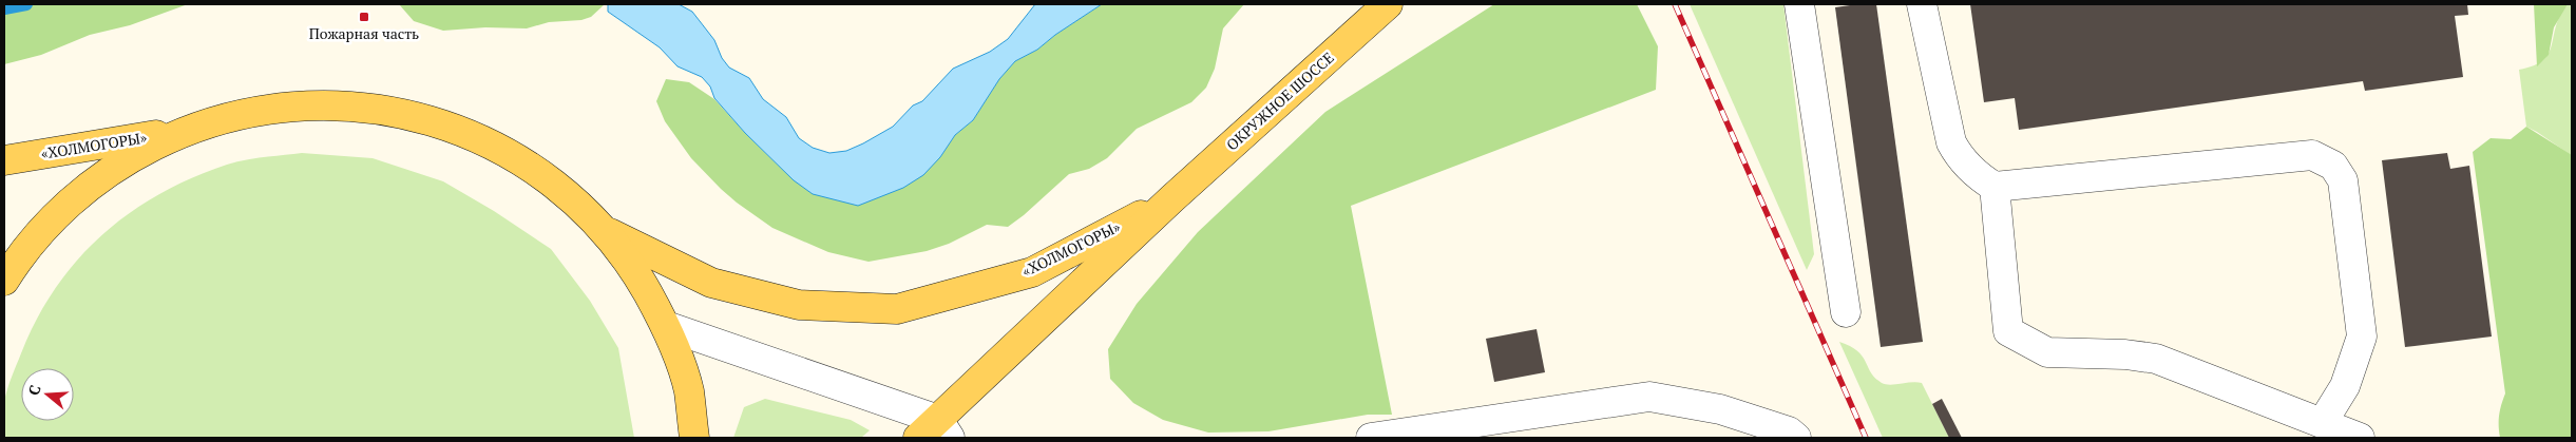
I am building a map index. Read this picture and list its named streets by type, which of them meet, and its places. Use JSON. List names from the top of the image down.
{
  "streets": {
    "main road": ["ОКРУЖНОЕ ШОССЕ", "«ХОЛМОГОРЫ»"]
  },
  "crossings": [
    ["ОКРУЖНОЕ ШОССЕ", "«ХОЛМОГОРЫ»"]
  ],
  "places": {
    "transit": ["Пожарная часть"]
  },
  "north": "left"
}
